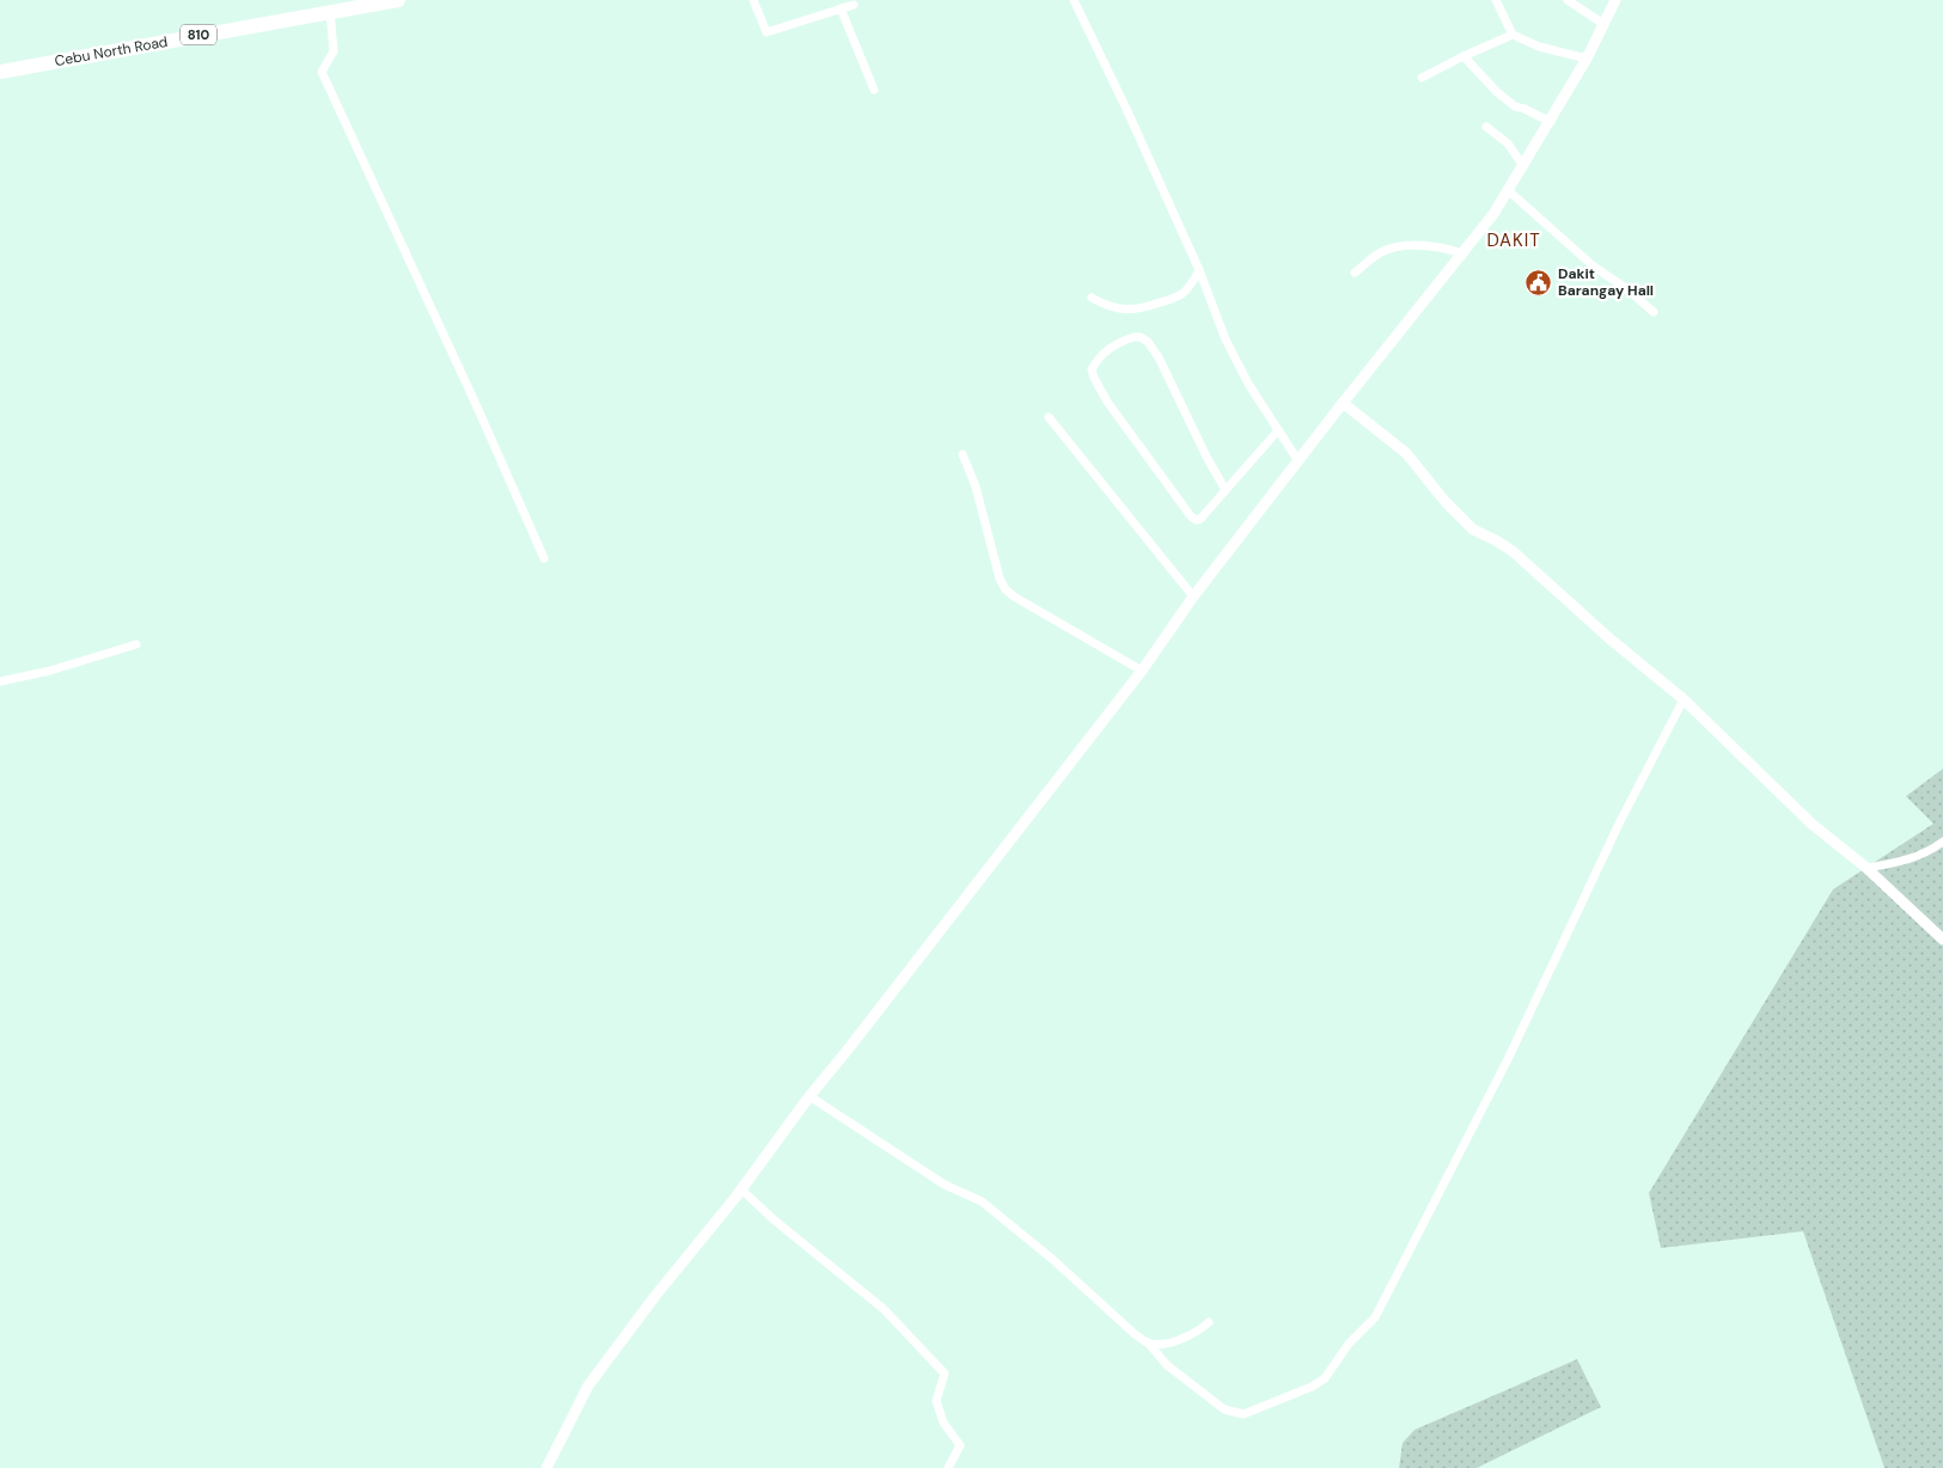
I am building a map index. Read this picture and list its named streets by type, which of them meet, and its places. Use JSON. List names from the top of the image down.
{
  "streets": {
    "highway": ["810", "Cebu North Road"]
  },
  "districts": ["DAKIT"],
  "places": {
    "public building": ["Dakit Barangay Hall"]
  }
}
